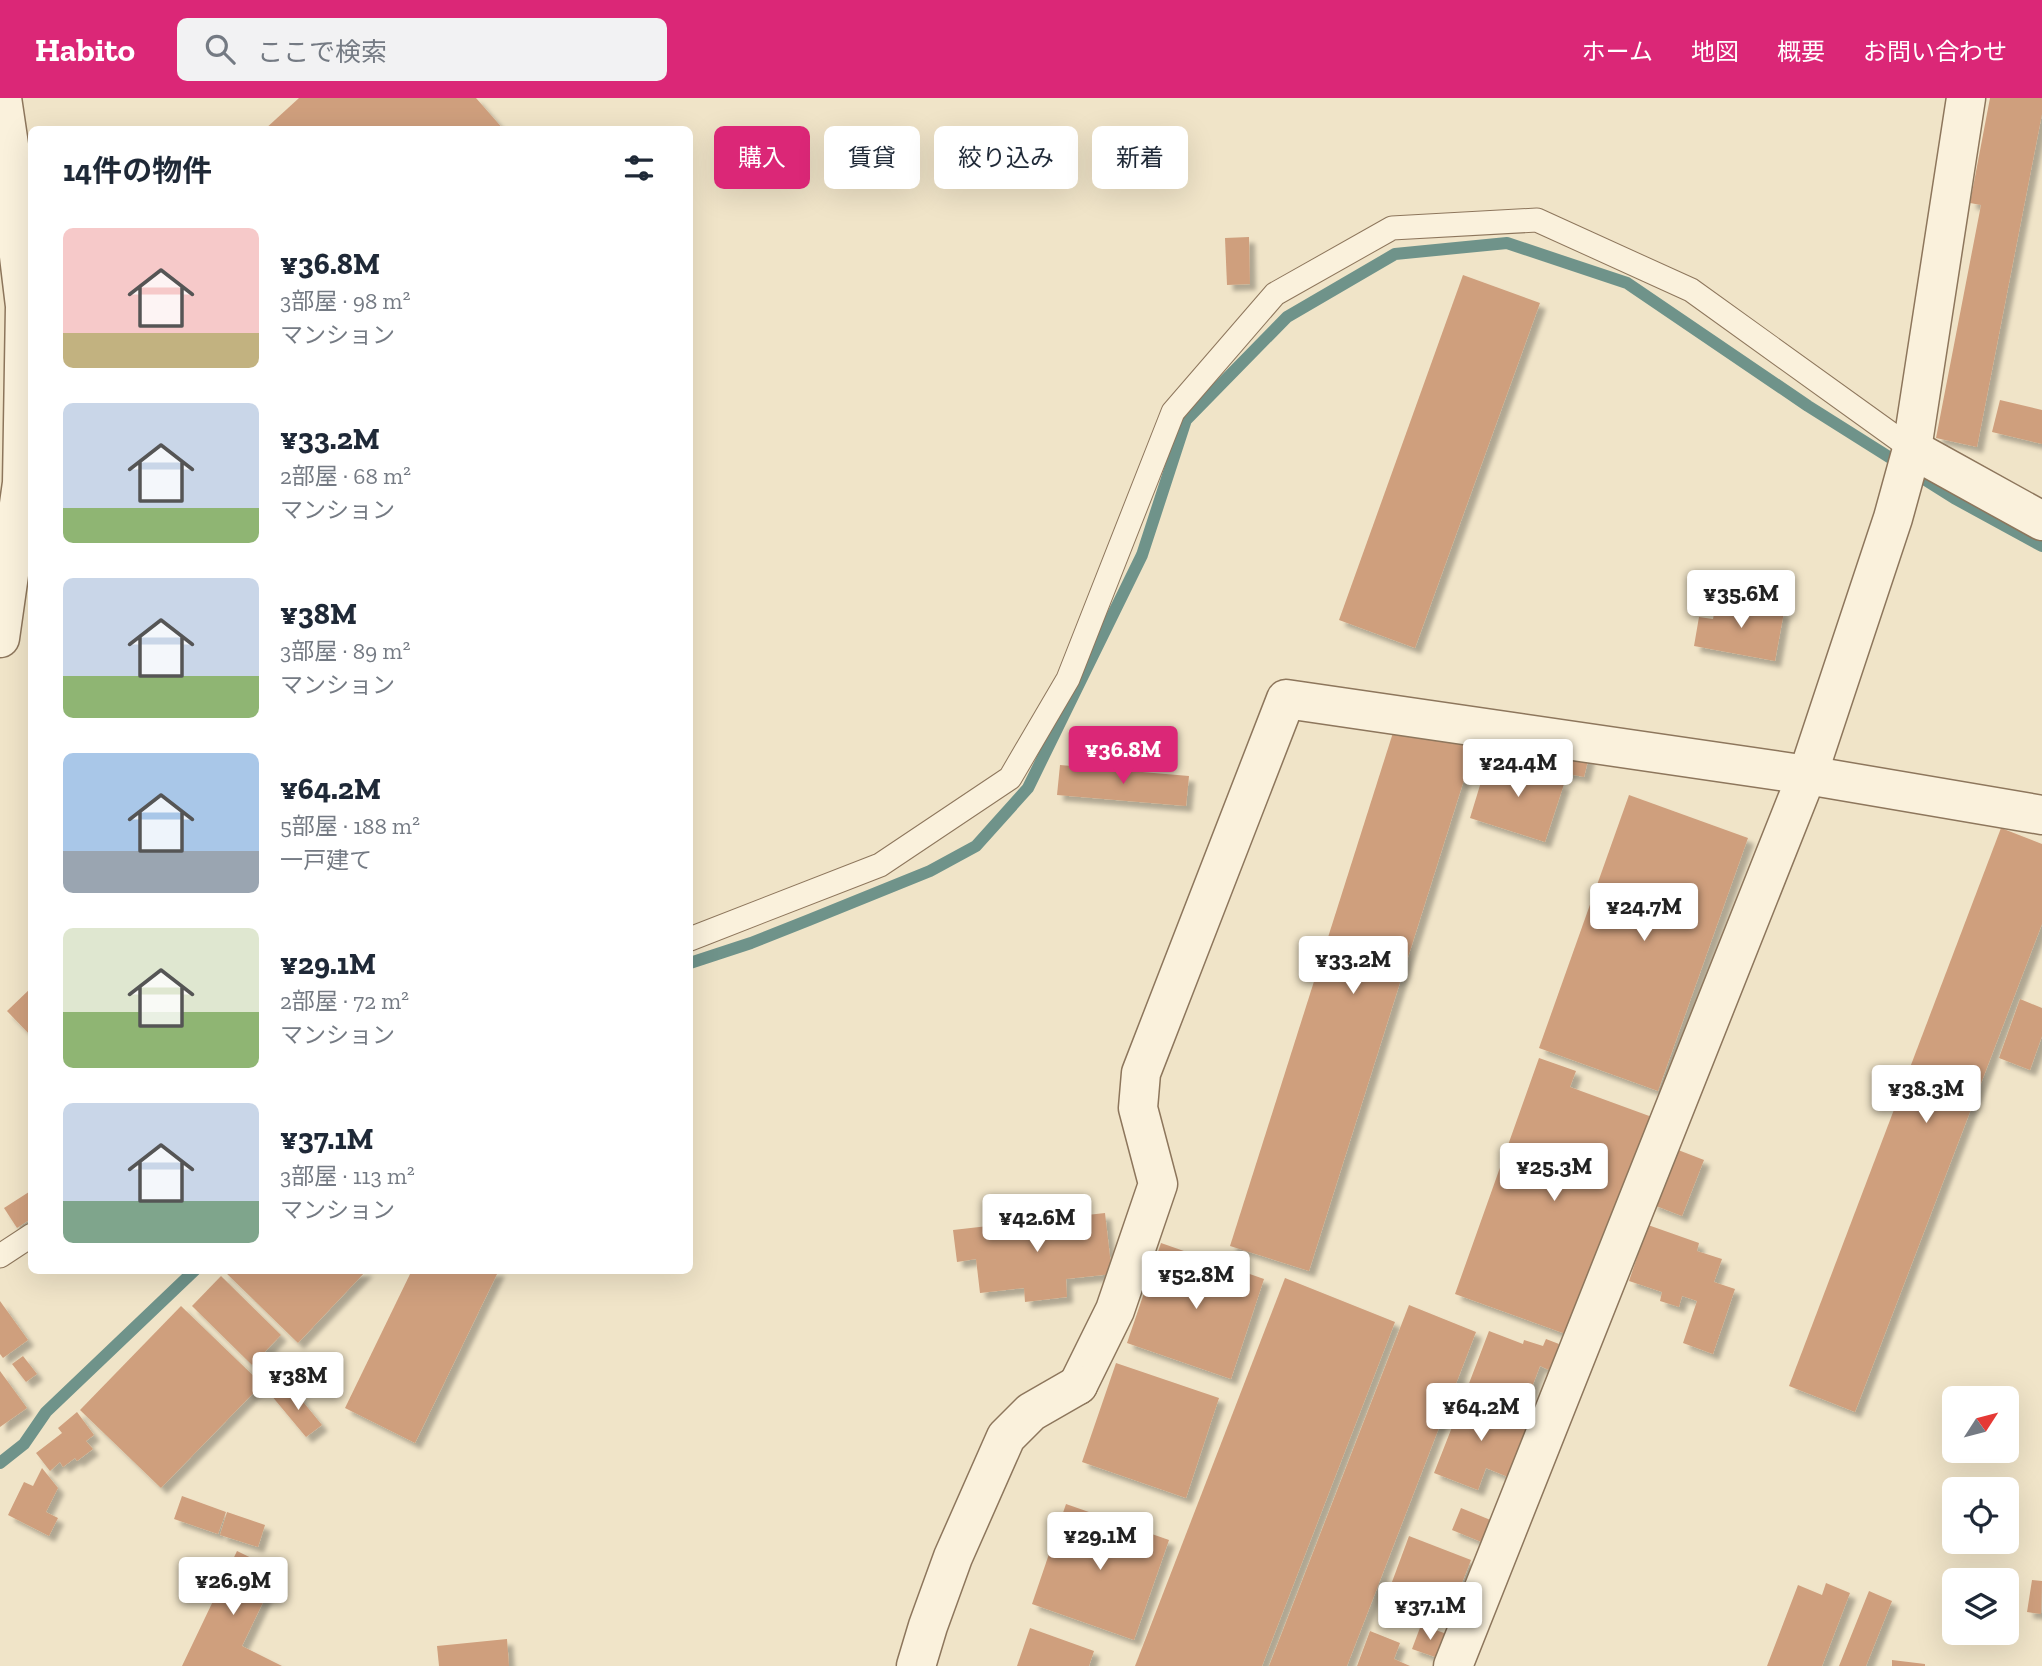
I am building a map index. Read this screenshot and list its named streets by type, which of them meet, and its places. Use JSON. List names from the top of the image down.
{
  "north": "top right",
  "page": {
    "header": "Habito",
    "search": "ここで検索",
    "nav": [
      "ホーム",
      "地図",
      "概要",
      "お問い合わせ"
    ],
    "chip": [
      "購入",
      "賃貸",
      "絞り込み",
      "新着"
    ],
    "heading": "14件の物件",
    "list": [
      {
        "name": "¥36.8M",
        "note": "3部屋 · 98 m² · マンション"
      },
      {
        "name": "¥33.2M",
        "note": "2部屋 · 68 m² · マンション"
      },
      {
        "name": "¥38M",
        "note": "3部屋 · 89 m² · マンション"
      },
      {
        "name": "¥64.2M",
        "note": "5部屋 · 188 m² · 一戸建て"
      },
      {
        "name": "¥29.1M",
        "note": "2部屋 · 72 m² · マンション"
      },
      {
        "name": "¥37.1M",
        "note": "3部屋 · 113 m² · マンション"
      }
    ],
    "price": [
      "¥35.6M",
      "¥36.8M",
      "¥24.4M",
      "¥24.7M",
      "¥33.2M",
      "¥38.3M",
      "¥25.3M",
      "¥42.6M",
      "¥52.8M",
      "¥38M",
      "¥64.2M",
      "¥29.1M",
      "¥26.9M",
      "¥37.1M"
    ]
  }
}
